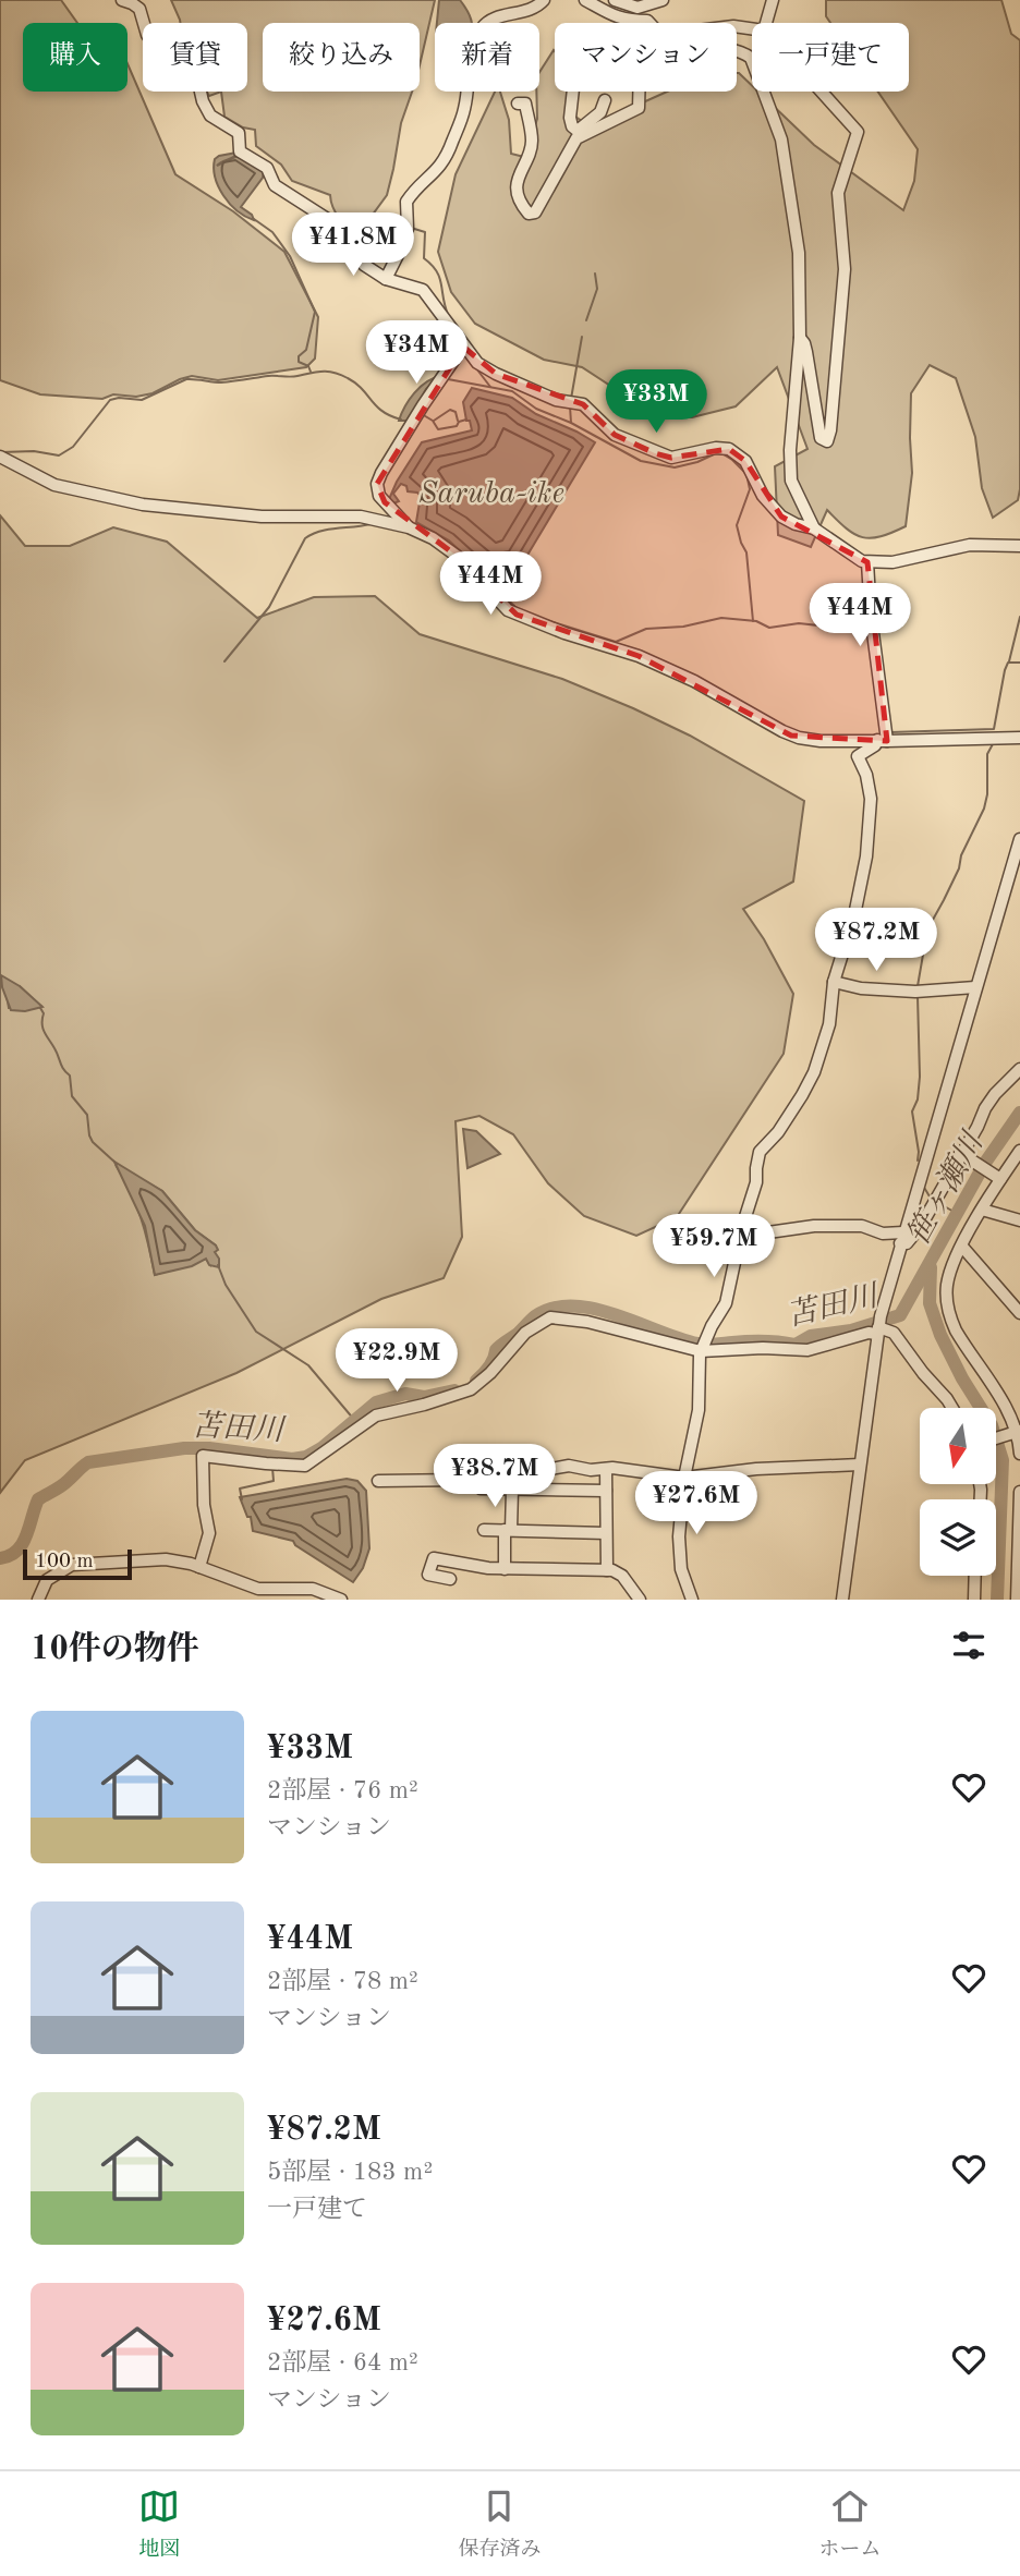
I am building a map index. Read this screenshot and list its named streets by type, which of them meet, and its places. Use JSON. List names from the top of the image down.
{
  "water": ["Saruba-ike", "笹ヶ瀬川", "苫田川"],
  "scale_bar": "100 m",
  "north": "bottom",
  "page": {
    "chip": [
      "購入",
      "賃貸",
      "絞り込み",
      "新着",
      "マンション",
      "一戸建て"
    ],
    "price": [
      "¥41.8M",
      "¥34M",
      "¥33M",
      "¥44M",
      "¥44M",
      "¥87.2M",
      "¥59.7M",
      "¥22.9M",
      "¥38.7M",
      "¥27.6M"
    ],
    "scale": "100 m",
    "heading": "10件の物件",
    "list": [
      {
        "name": "¥33M",
        "note": "2部屋 · 76 m² · マンション"
      },
      {
        "name": "¥44M",
        "note": "2部屋 · 78 m² · マンション"
      },
      {
        "name": "¥87.2M",
        "note": "5部屋 · 183 m² · 一戸建て"
      },
      {
        "name": "¥27.6M",
        "note": "2部屋 · 64 m² · マンション"
      }
    ],
    "tabs": ["地図", "保存済み", "ホーム"]
  }
}
